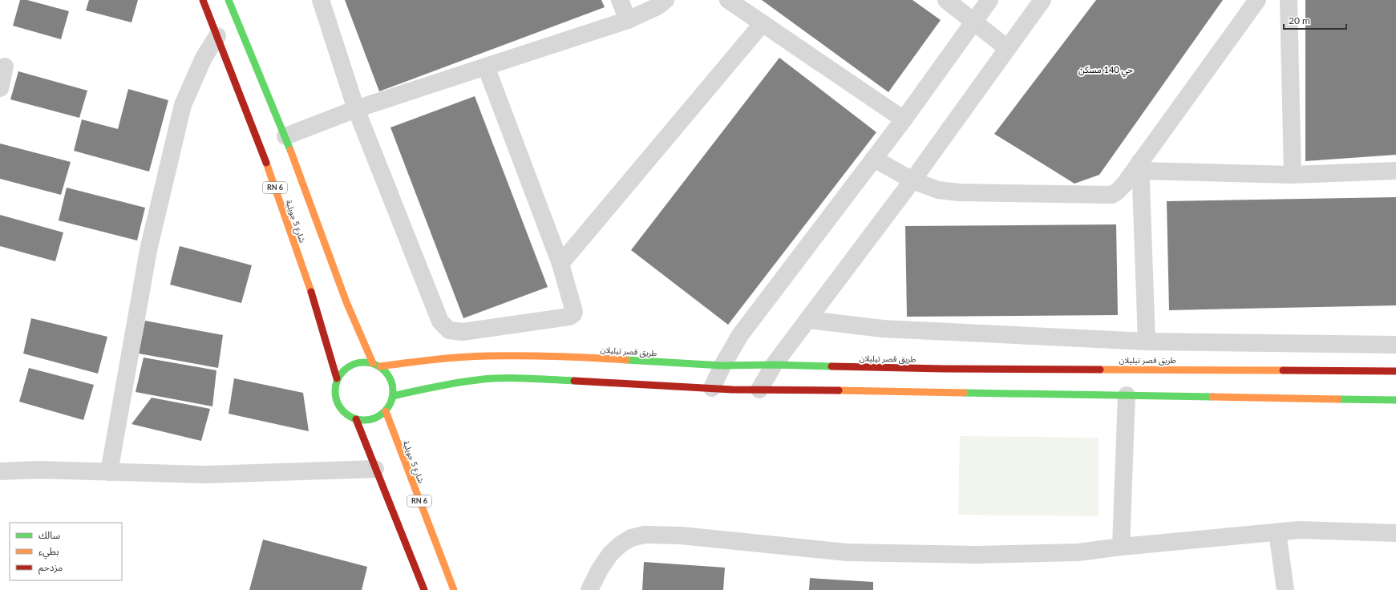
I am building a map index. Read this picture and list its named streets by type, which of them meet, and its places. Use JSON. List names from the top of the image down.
{
  "streets": {
    "main road": ["RN 6", "شارع 5 جويلية", "طريق قصر تيليلان"]
  },
  "crossings": [
    ["شارع 5 جويلية", "طريق قصر تيليلان"]
  ],
  "districts": ["حي 140 مسكن"],
  "legend": ["سالك", "بطيء", "مزدحم"],
  "scale_bar": "20 m"
}
